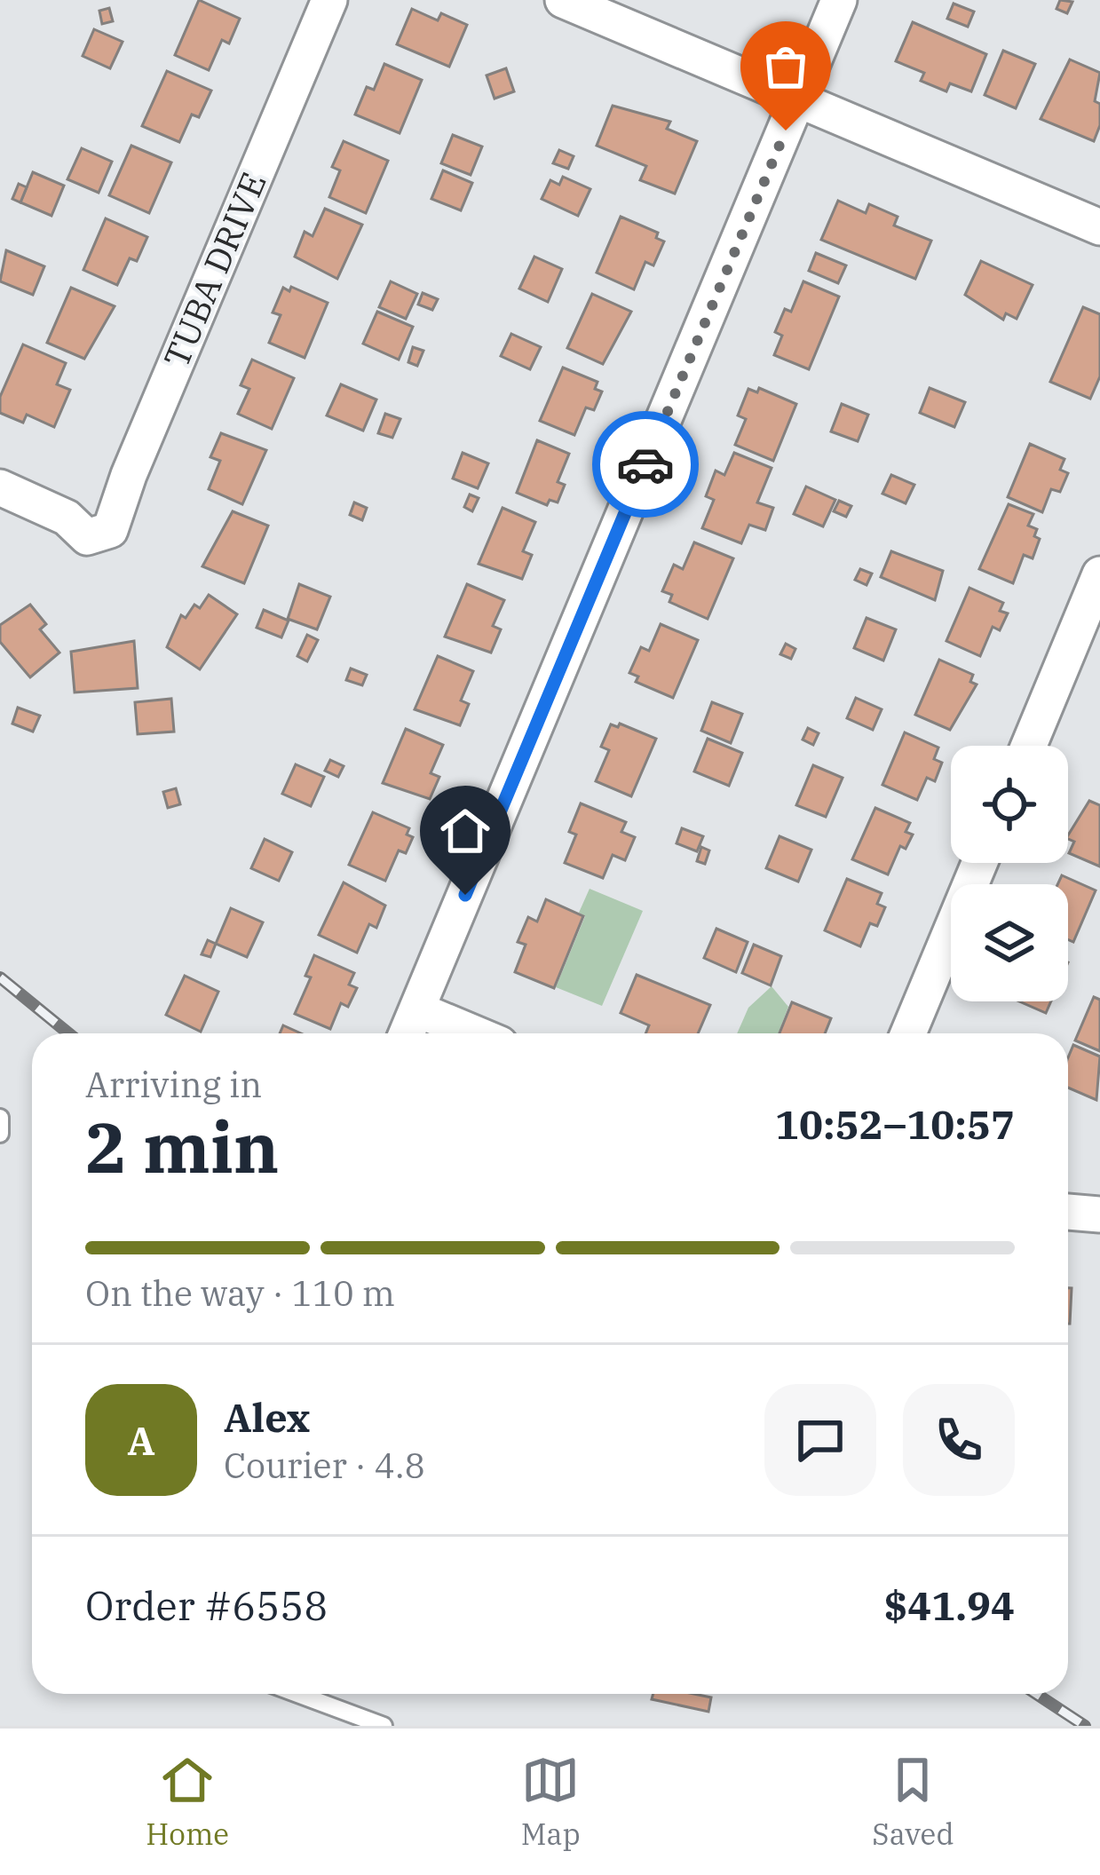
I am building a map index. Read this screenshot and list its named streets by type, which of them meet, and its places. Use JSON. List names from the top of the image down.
{
  "streets": {
    "street": ["TUBA DRIVE"]
  },
  "page": {
    "heading": ["2 min", "Arriving in", "10:52–10:57"],
    "panel": [
      "Alex",
      "Courier · 4.8",
      "Order #6558",
      "$41.94"
    ],
    "bar": "On the way · 110 m",
    "round": "A",
    "tabs": ["Home", "Map", "Saved"]
  }
}
